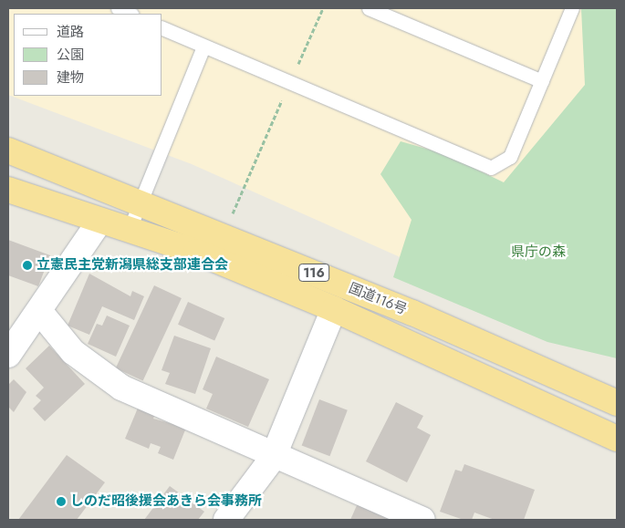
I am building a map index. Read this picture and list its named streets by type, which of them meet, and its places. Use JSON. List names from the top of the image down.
{
  "streets": {
    "highway": ["116", "国道116号"]
  },
  "parks": ["県庁の森"],
  "places": ["立憲民主党新潟県総支部連合会", "しのだ昭後援会あきら会事務所"],
  "legend": ["道路", "公園", "建物"]
}
